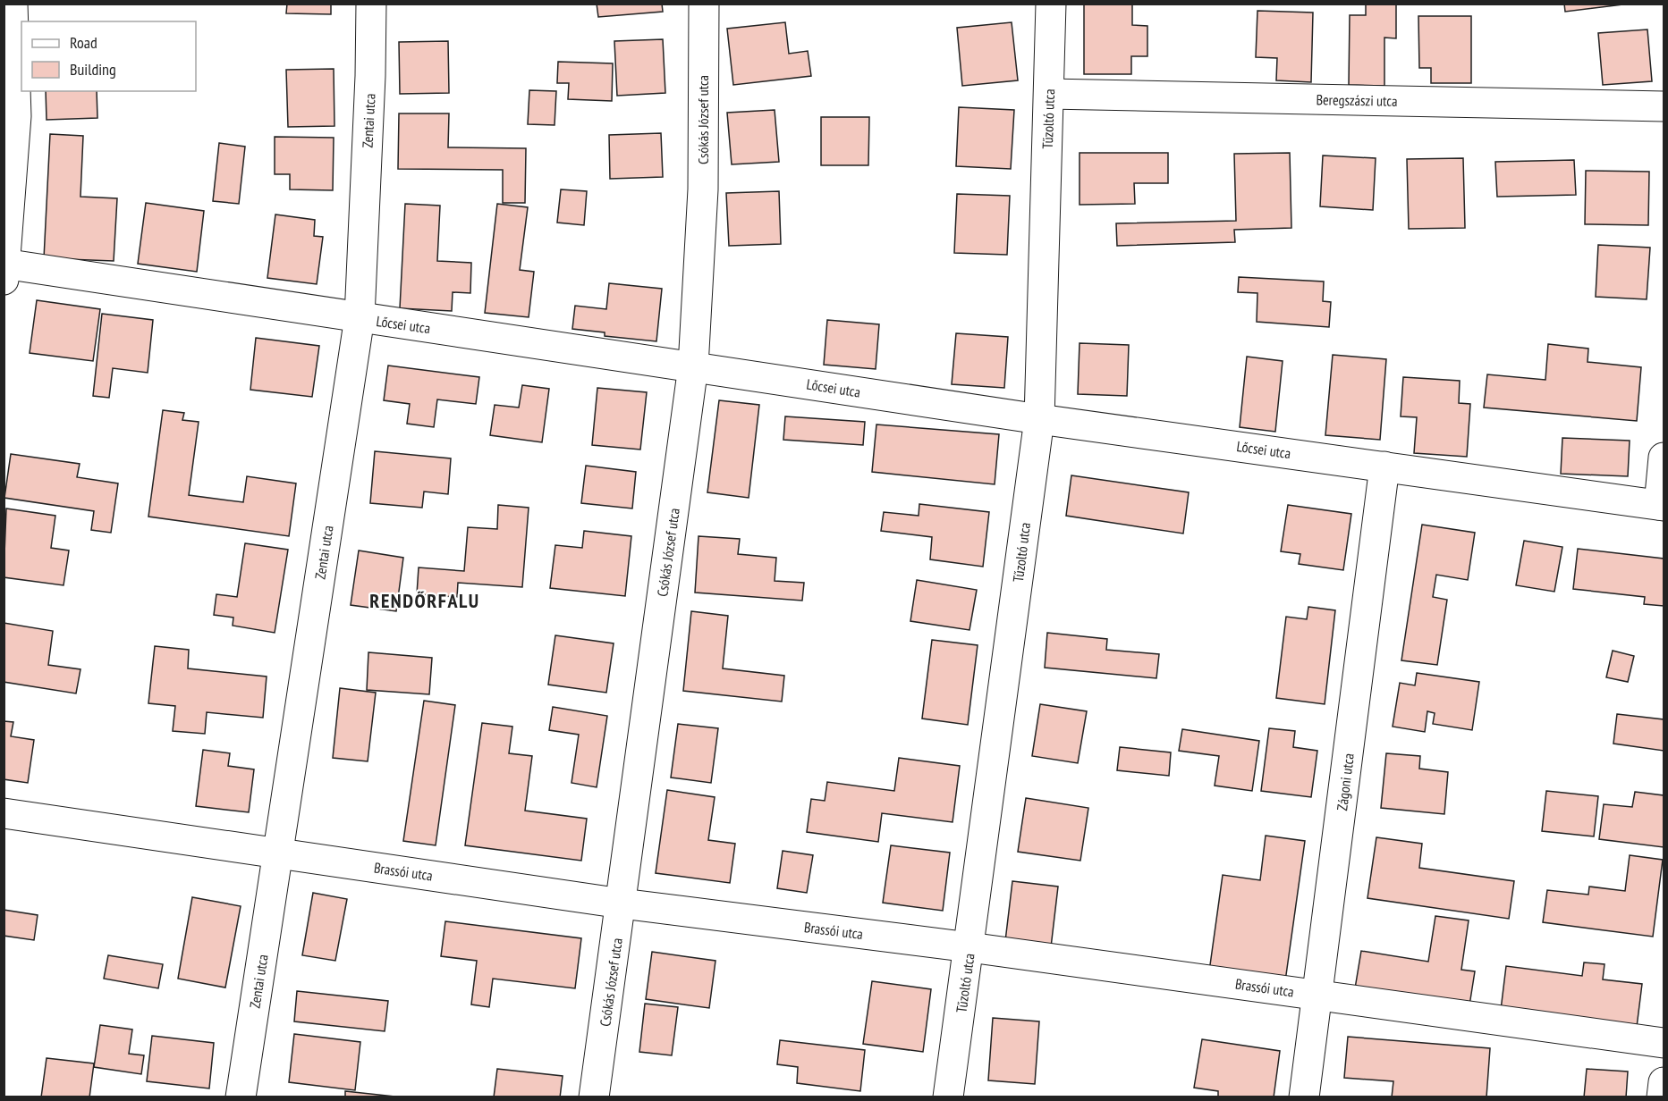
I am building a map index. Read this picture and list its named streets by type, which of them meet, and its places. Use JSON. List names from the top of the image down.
{
  "streets": {
    "street": [
      "Beregszászi utca",
      "Tűzoltó utca",
      "Csókás József utca",
      "Zentai utca",
      "Lőcsei utca",
      "Zágoni utca",
      "Brassói utca"
    ]
  },
  "crossings": [
    ["Beregszászi utca", "Tűzoltó utca"],
    ["Tűzoltó utca", "Lőcsei utca"],
    ["Tűzoltó utca", "Brassói utca"],
    ["Csókás József utca", "Lőcsei utca"],
    ["Csókás József utca", "Brassói utca"],
    ["Zentai utca", "Lőcsei utca"],
    ["Zentai utca", "Brassói utca"],
    ["Lőcsei utca", "Zágoni utca"],
    ["Zágoni utca", "Brassói utca"]
  ],
  "districts": ["RENDŐRFALU"],
  "legend": ["Road", "Building"]
}
